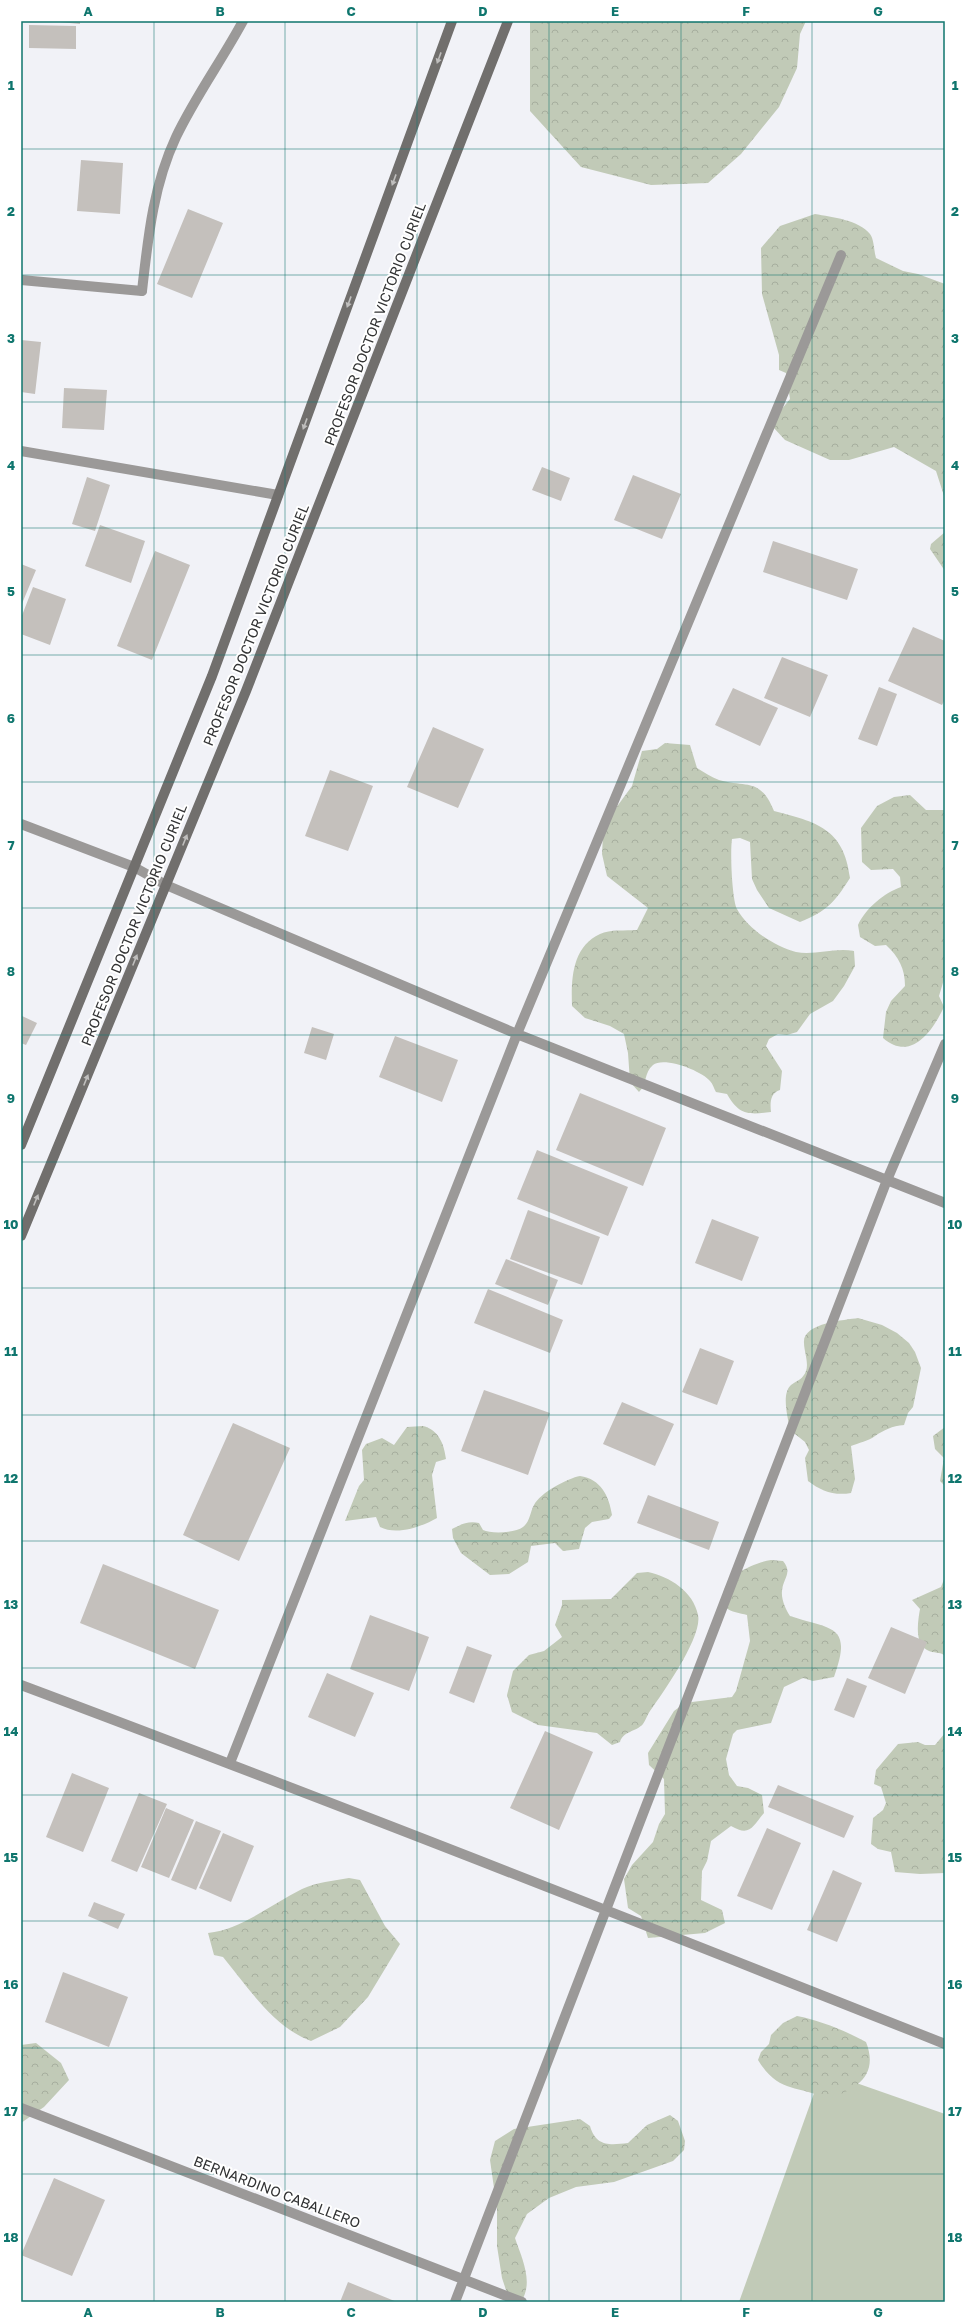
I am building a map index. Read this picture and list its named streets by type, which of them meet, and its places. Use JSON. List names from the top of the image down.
{
  "streets": {
    "main road": ["PROFESOR DOCTOR VICTORIO CURIEL"],
    "street": ["BERNARDINO CABALLERO"]
  },
  "grid": {
    "columns": [
      "A",
      "B",
      "C",
      "D",
      "E",
      "F",
      "G"
    ],
    "rows": [
      "1",
      "2",
      "3",
      "4",
      "5",
      "6",
      "7",
      "8",
      "9",
      "10",
      "11",
      "12",
      "13",
      "14",
      "15",
      "16",
      "17",
      "18"
    ]
  }
}
